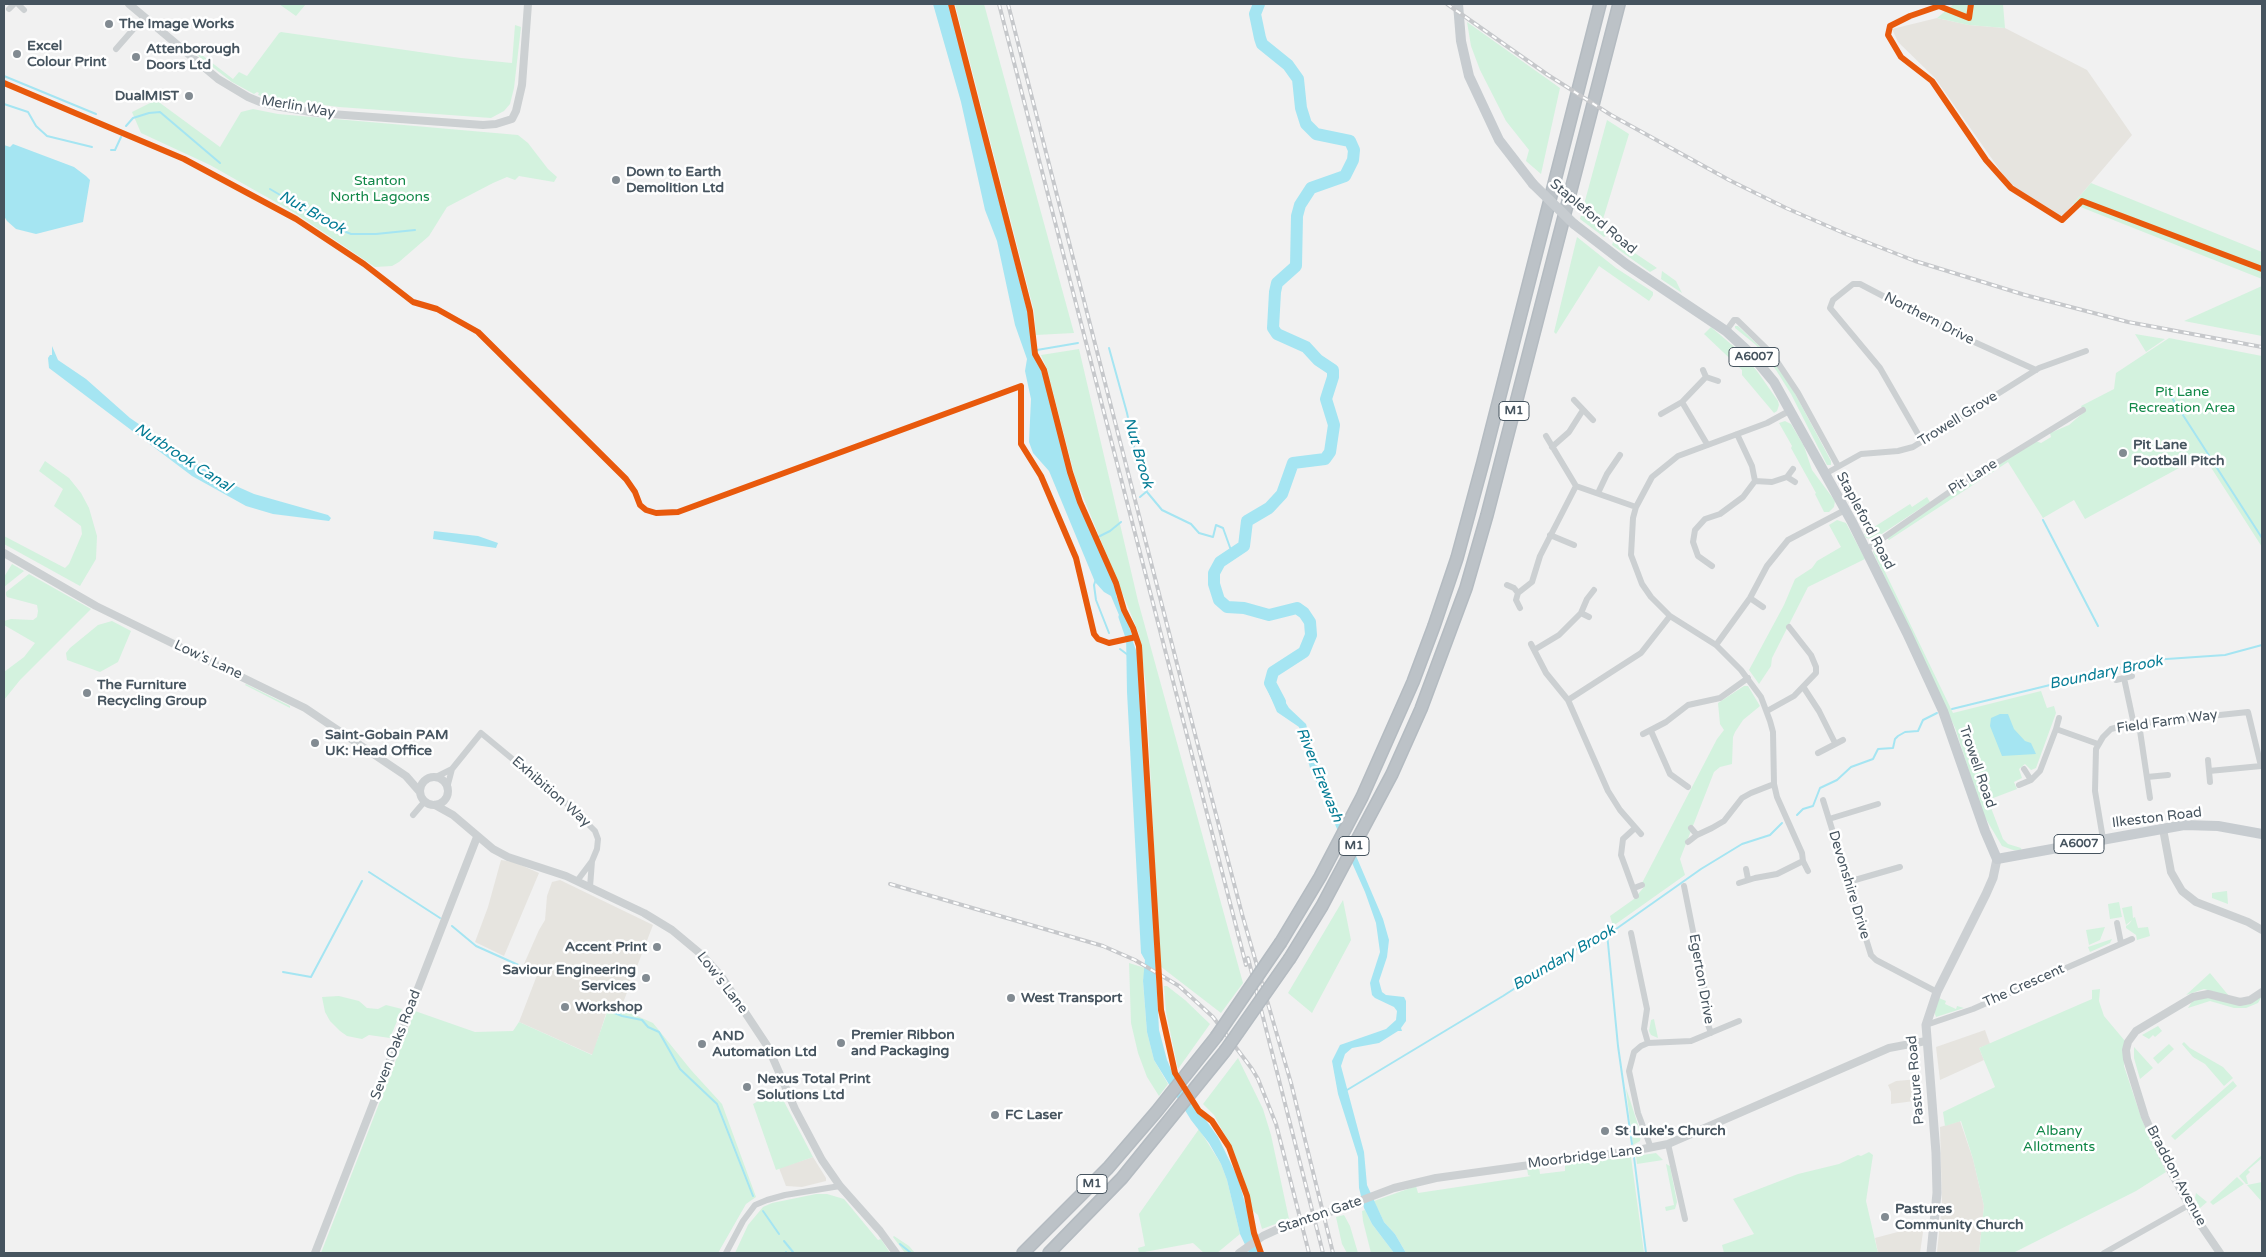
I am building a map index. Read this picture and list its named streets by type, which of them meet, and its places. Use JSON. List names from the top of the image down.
{
  "streets": {
    "highway": ["M1"],
    "main road": [
      "Stapleford Road",
      "A6007",
      "Trowell Road",
      "Ilkeston Road",
      "Pasture Road"
    ],
    "street": [
      "Merlin Way",
      "Northern Drive",
      "Trowell Grove",
      "Pit Lane",
      "Low's Lane",
      "Field Farm Way",
      "Exhibition Way",
      "Devonshire Drive",
      "Egerton Drive",
      "The Crescent",
      "Seven Oaks Road",
      "Moorbridge Lane",
      "Braddon Avenue",
      "Stanton Gate"
    ]
  },
  "crossings": [
    ["Stapleford Road", "Trowell Grove"],
    ["Stapleford Road", "Pit Lane"],
    ["Stapleford Road", "Trowell Road"],
    ["Northern Drive", "Trowell Grove"],
    ["Low's Lane", "Exhibition Way"],
    ["Low's Lane", "Seven Oaks Road"],
    ["Trowell Road", "Ilkeston Road"],
    ["Trowell Road", "Pasture Road"],
    ["Ilkeston Road", "Pasture Road"],
    ["Devonshire Drive", "Pasture Road"],
    ["The Crescent", "Pasture Road"],
    ["Pasture Road", "Moorbridge Lane"],
    ["Moorbridge Lane", "Stanton Gate"]
  ],
  "water": [
    "Nut Brook",
    "Nutbrook Canal",
    "Boundary Brook",
    "River Erewash"
  ],
  "parks": ["Stanton North Lagoons", "Pit Lane Recreation Area", "Albany Allotments"],
  "places": [
    "The Image Works",
    "Excel Colour Print",
    "Attenborough Doors Ltd",
    "DualMIST",
    "Down to Earth Demolition Ltd",
    "Pit Lane Football Pitch",
    "The Furniture Recycling Group",
    "Saint-Gobain PAM UK: Head Office",
    "Accent Print",
    "Saviour Engineering Services",
    "West Transport",
    "Workshop",
    "Premier Ribbon and Packaging",
    "AND Automation Ltd",
    "Nexus Total Print Solutions Ltd",
    "FC Laser",
    "St Luke's Church",
    "Pastures Community Church"
  ]
}
